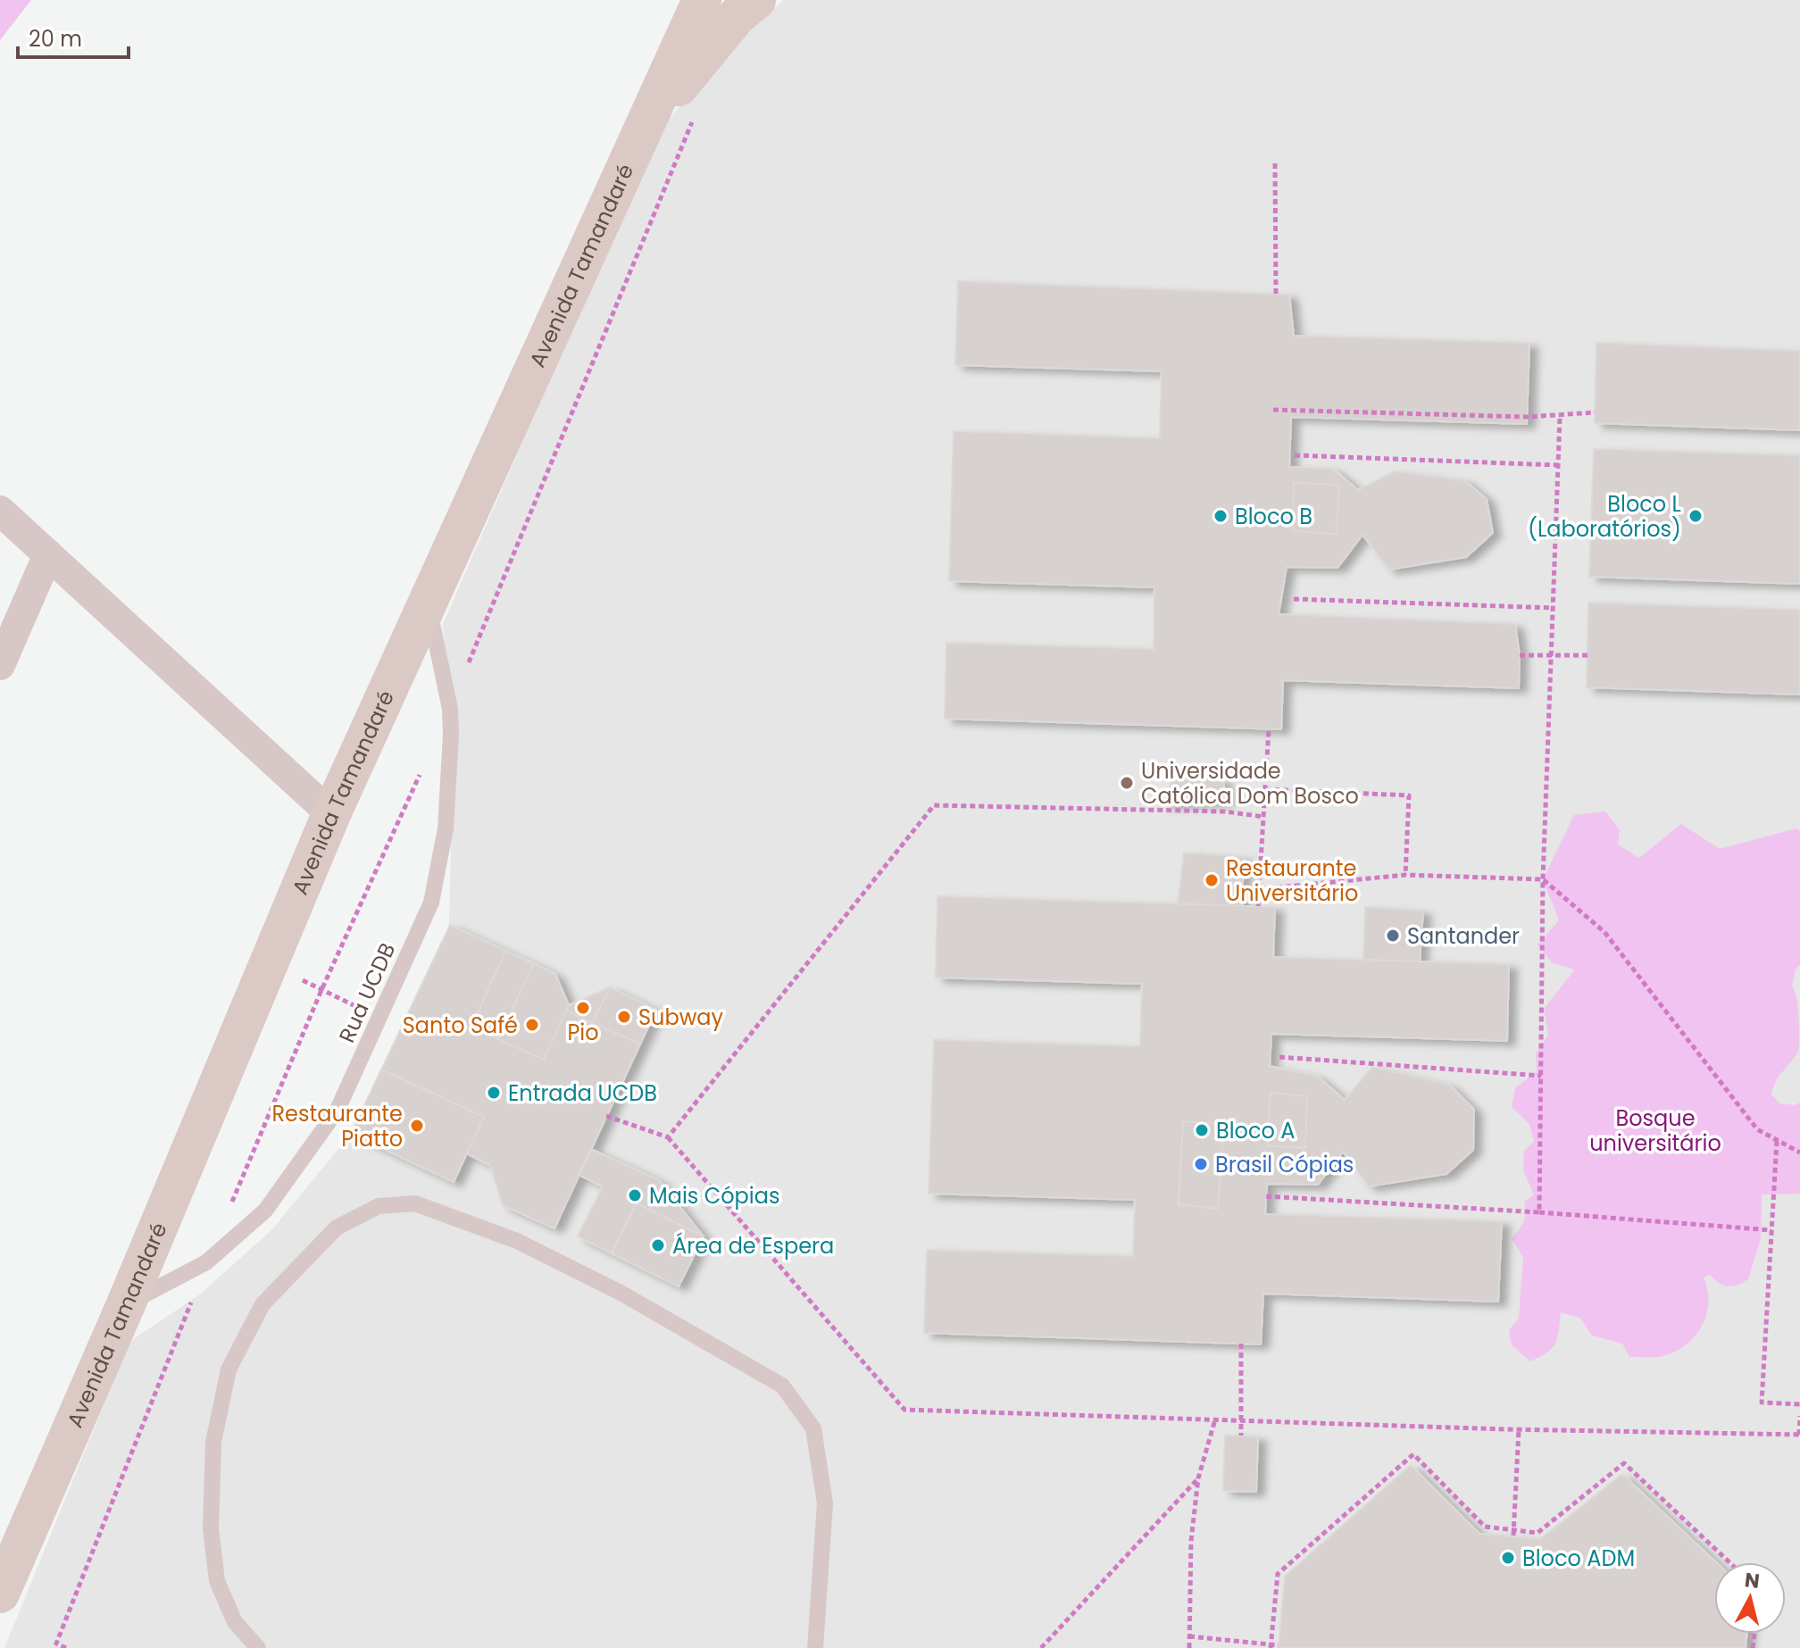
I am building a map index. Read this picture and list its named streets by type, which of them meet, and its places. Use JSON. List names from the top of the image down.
{
  "streets": {
    "main road": ["Avenida Tamandaré"],
    "lane": ["Rua UCDB"]
  },
  "crossings": [
    ["Avenida Tamandaré", "Rua UCDB"]
  ],
  "parks": ["Bosque universitário"],
  "places": [
    "Bloco B",
    "Bloco L (Laboratórios)",
    "Universidade Católica Dom Bosco",
    "Restaurante Universitário",
    "Santander",
    "Pio",
    "Subway",
    "Santo Safé",
    "Entrada UCDB",
    "Restaurante Piatto",
    "Bloco A",
    "Brasil Cópias",
    "Mais Cópias",
    "Área de Espera",
    "Bloco ADM"
  ],
  "scale_bar": "20 m",
  "north": "top"
}
